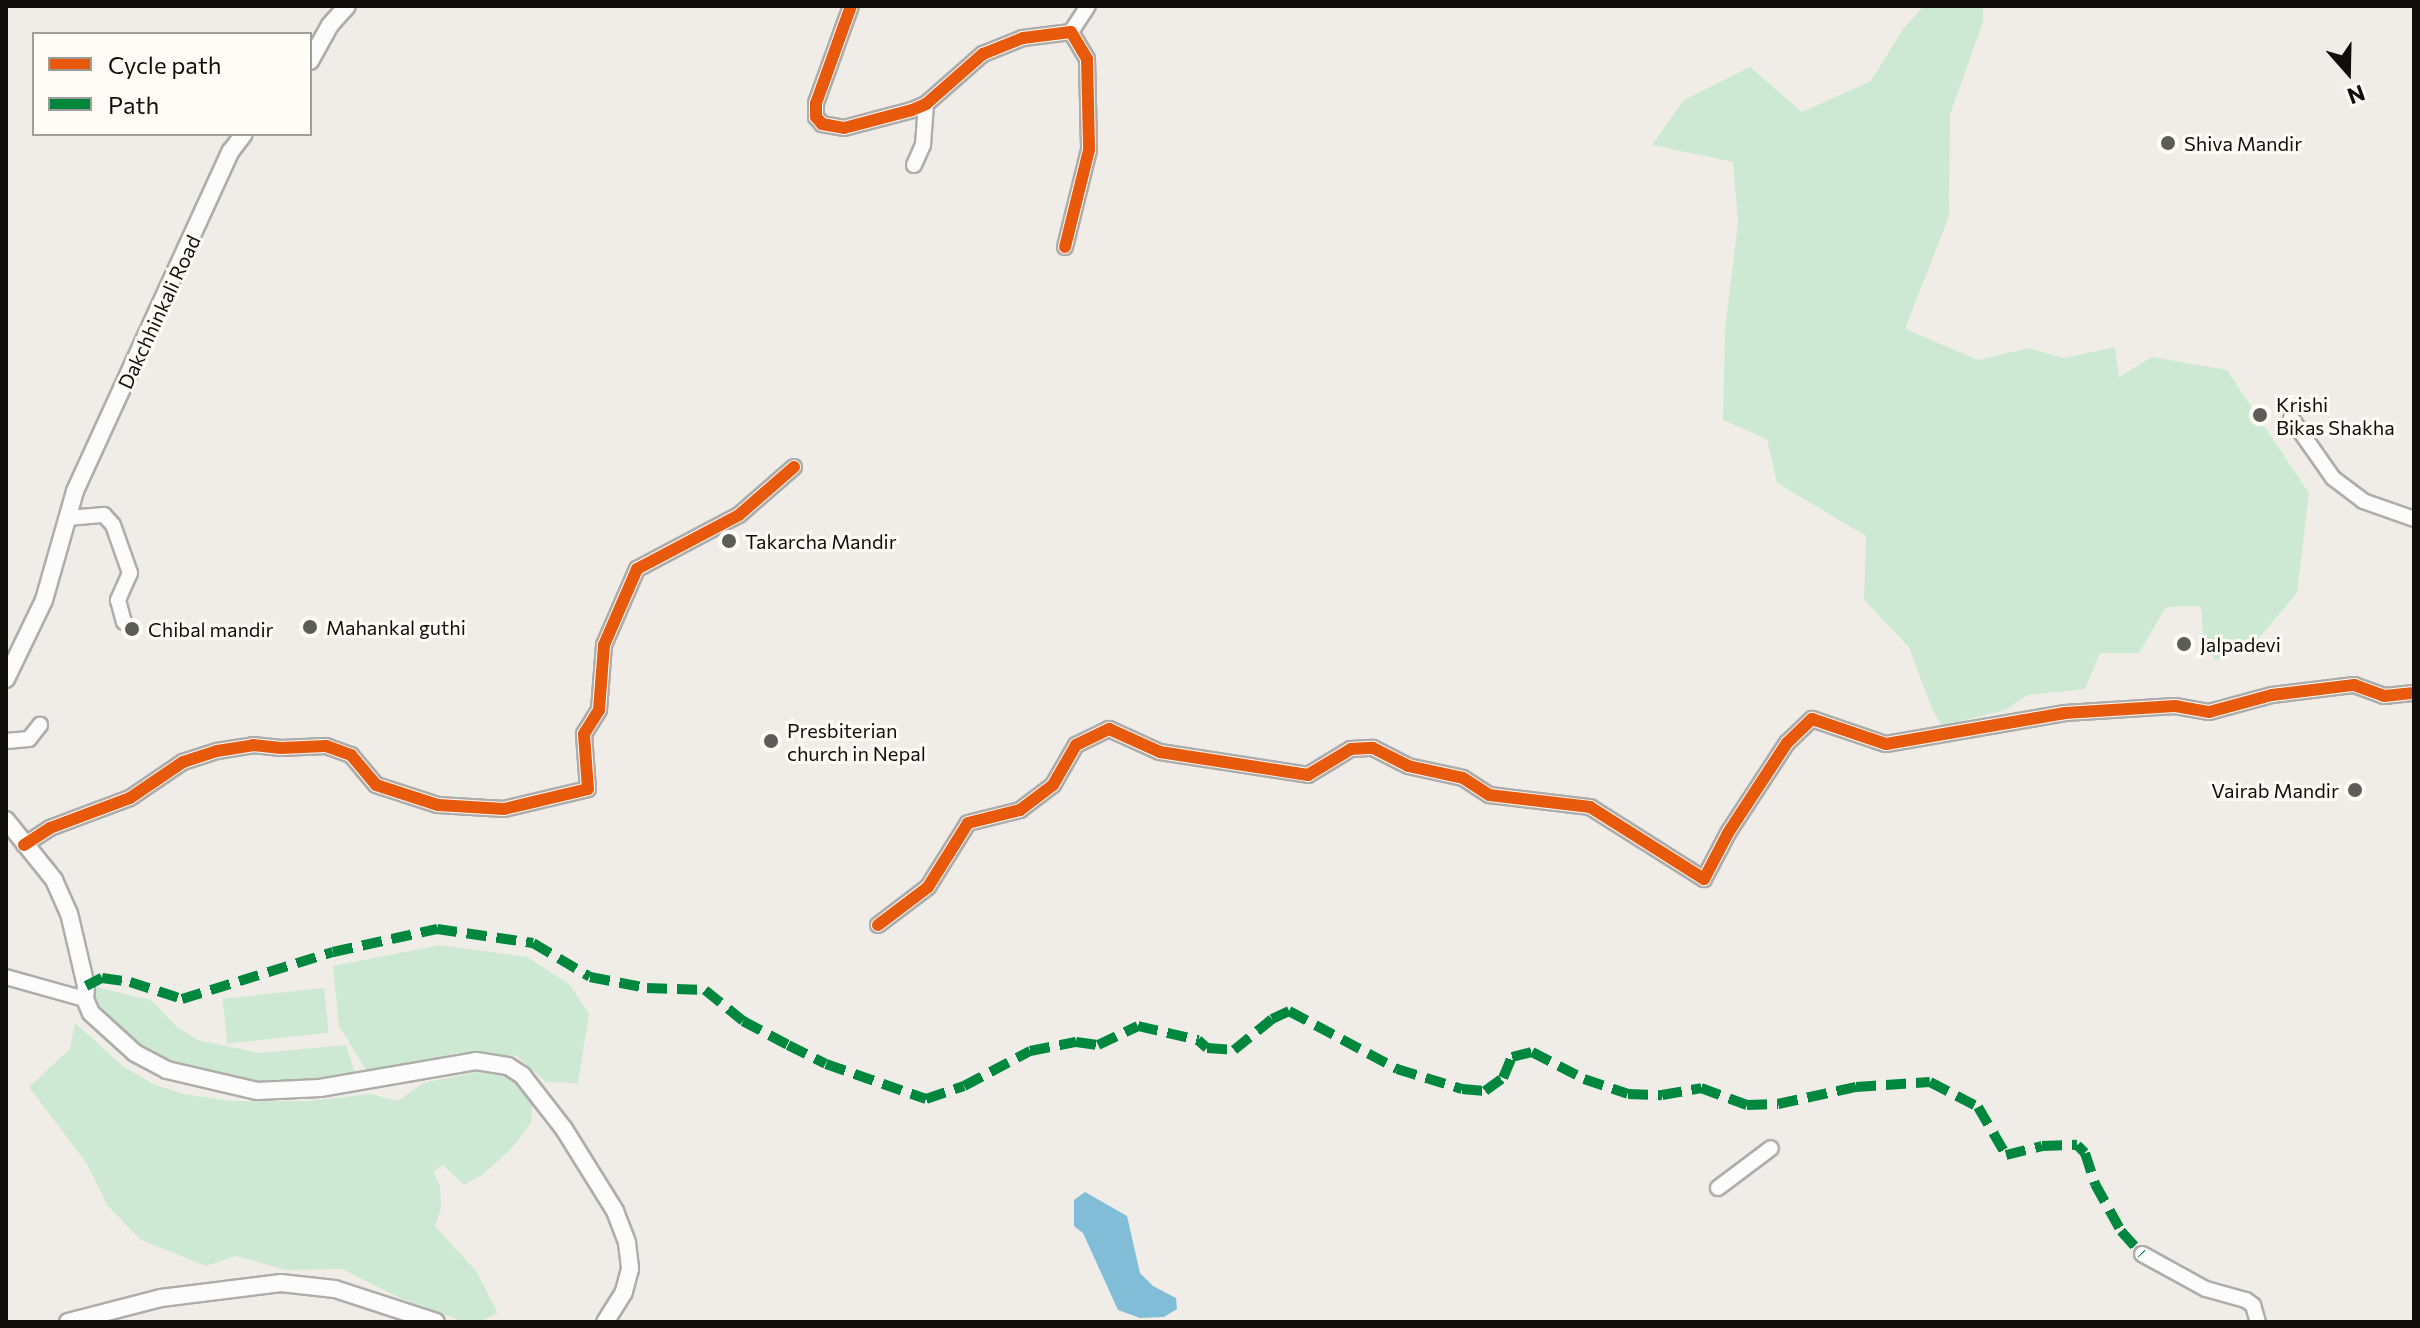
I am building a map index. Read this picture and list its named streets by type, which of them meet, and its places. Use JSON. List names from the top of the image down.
{
  "streets": {
    "main road": ["Dakchhinkali Road"]
  },
  "places": [
    "Shiva Mandir",
    "Krishi Bikas Shakha",
    "Takarcha Mandir",
    "Mahankal guthi",
    "Chibal mandir",
    "Jalpadevi",
    "Presbiterian church in Nepal",
    "Vairab Mandir"
  ],
  "legend": ["Cycle path", "Path"],
  "north": "bottom"
}
